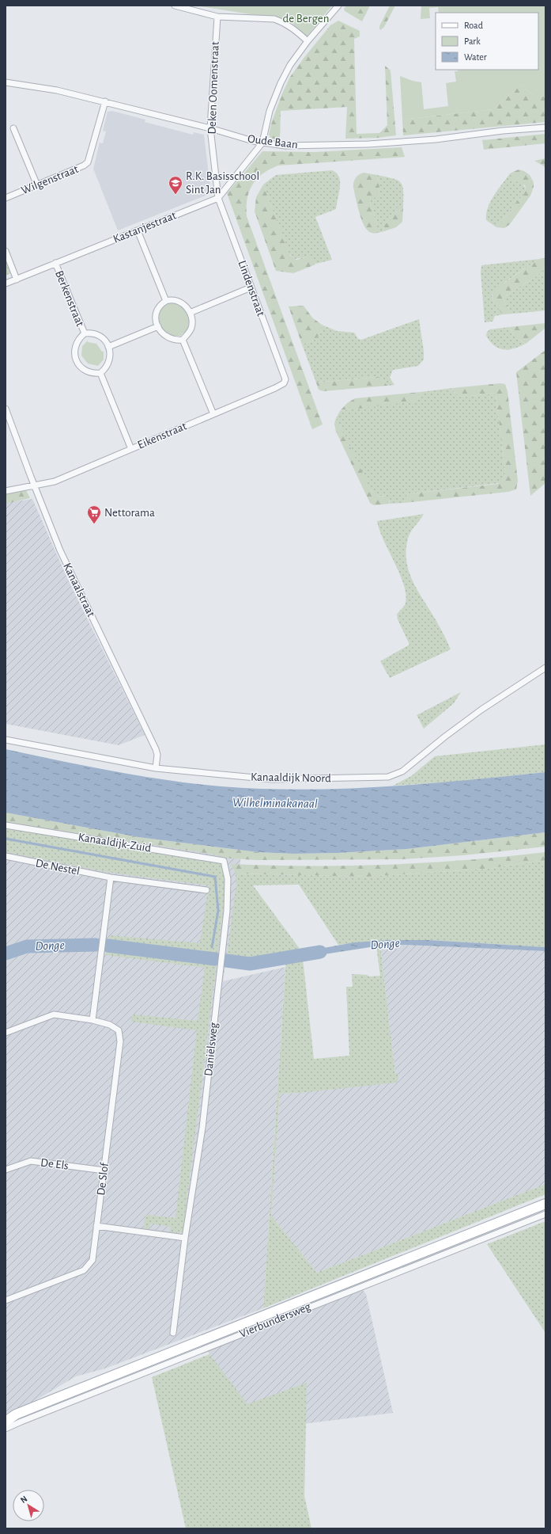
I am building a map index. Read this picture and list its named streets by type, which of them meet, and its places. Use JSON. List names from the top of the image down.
{
  "streets": {
    "main road": ["Vierbundersweg"],
    "street": [
      "Deken Oomenstraat",
      "Oude Baan",
      "Wilgenstraat",
      "Kastanjestraat",
      "Lindenstraat",
      "Berkenstraat",
      "Eikenstraat",
      "Kanaalstraat",
      "Kanaaldijk Noord",
      "Kanaaldijk-Zuid",
      "De Nestel",
      "Daniëlsweg",
      "De Els",
      "De Slof"
    ]
  },
  "crossings": [
    ["Deken Oomenstraat", "Oude Baan"],
    ["Deken Oomenstraat", "Kastanjestraat"],
    ["Deken Oomenstraat", "Lindenstraat"],
    ["Oude Baan", "Wilgenstraat"],
    ["Oude Baan", "Kastanjestraat"],
    ["Kastanjestraat", "Lindenstraat"],
    ["Kastanjestraat", "Berkenstraat"],
    ["Lindenstraat", "Eikenstraat"],
    ["Eikenstraat", "Kanaalstraat"],
    ["Kanaalstraat", "Kanaaldijk Noord"],
    ["Kanaaldijk-Zuid", "Daniëlsweg"],
    ["De Els", "De Slof"]
  ],
  "water": ["Wilhelminakanaal", "Donge"],
  "parks": ["de Bergen"],
  "places": {
    "school or university": ["R.K. Basisschool Sint Jan"],
    "supermarket": ["Nettorama"]
  },
  "legend": ["Road", "Park", "Water"],
  "north": "top left"
}
